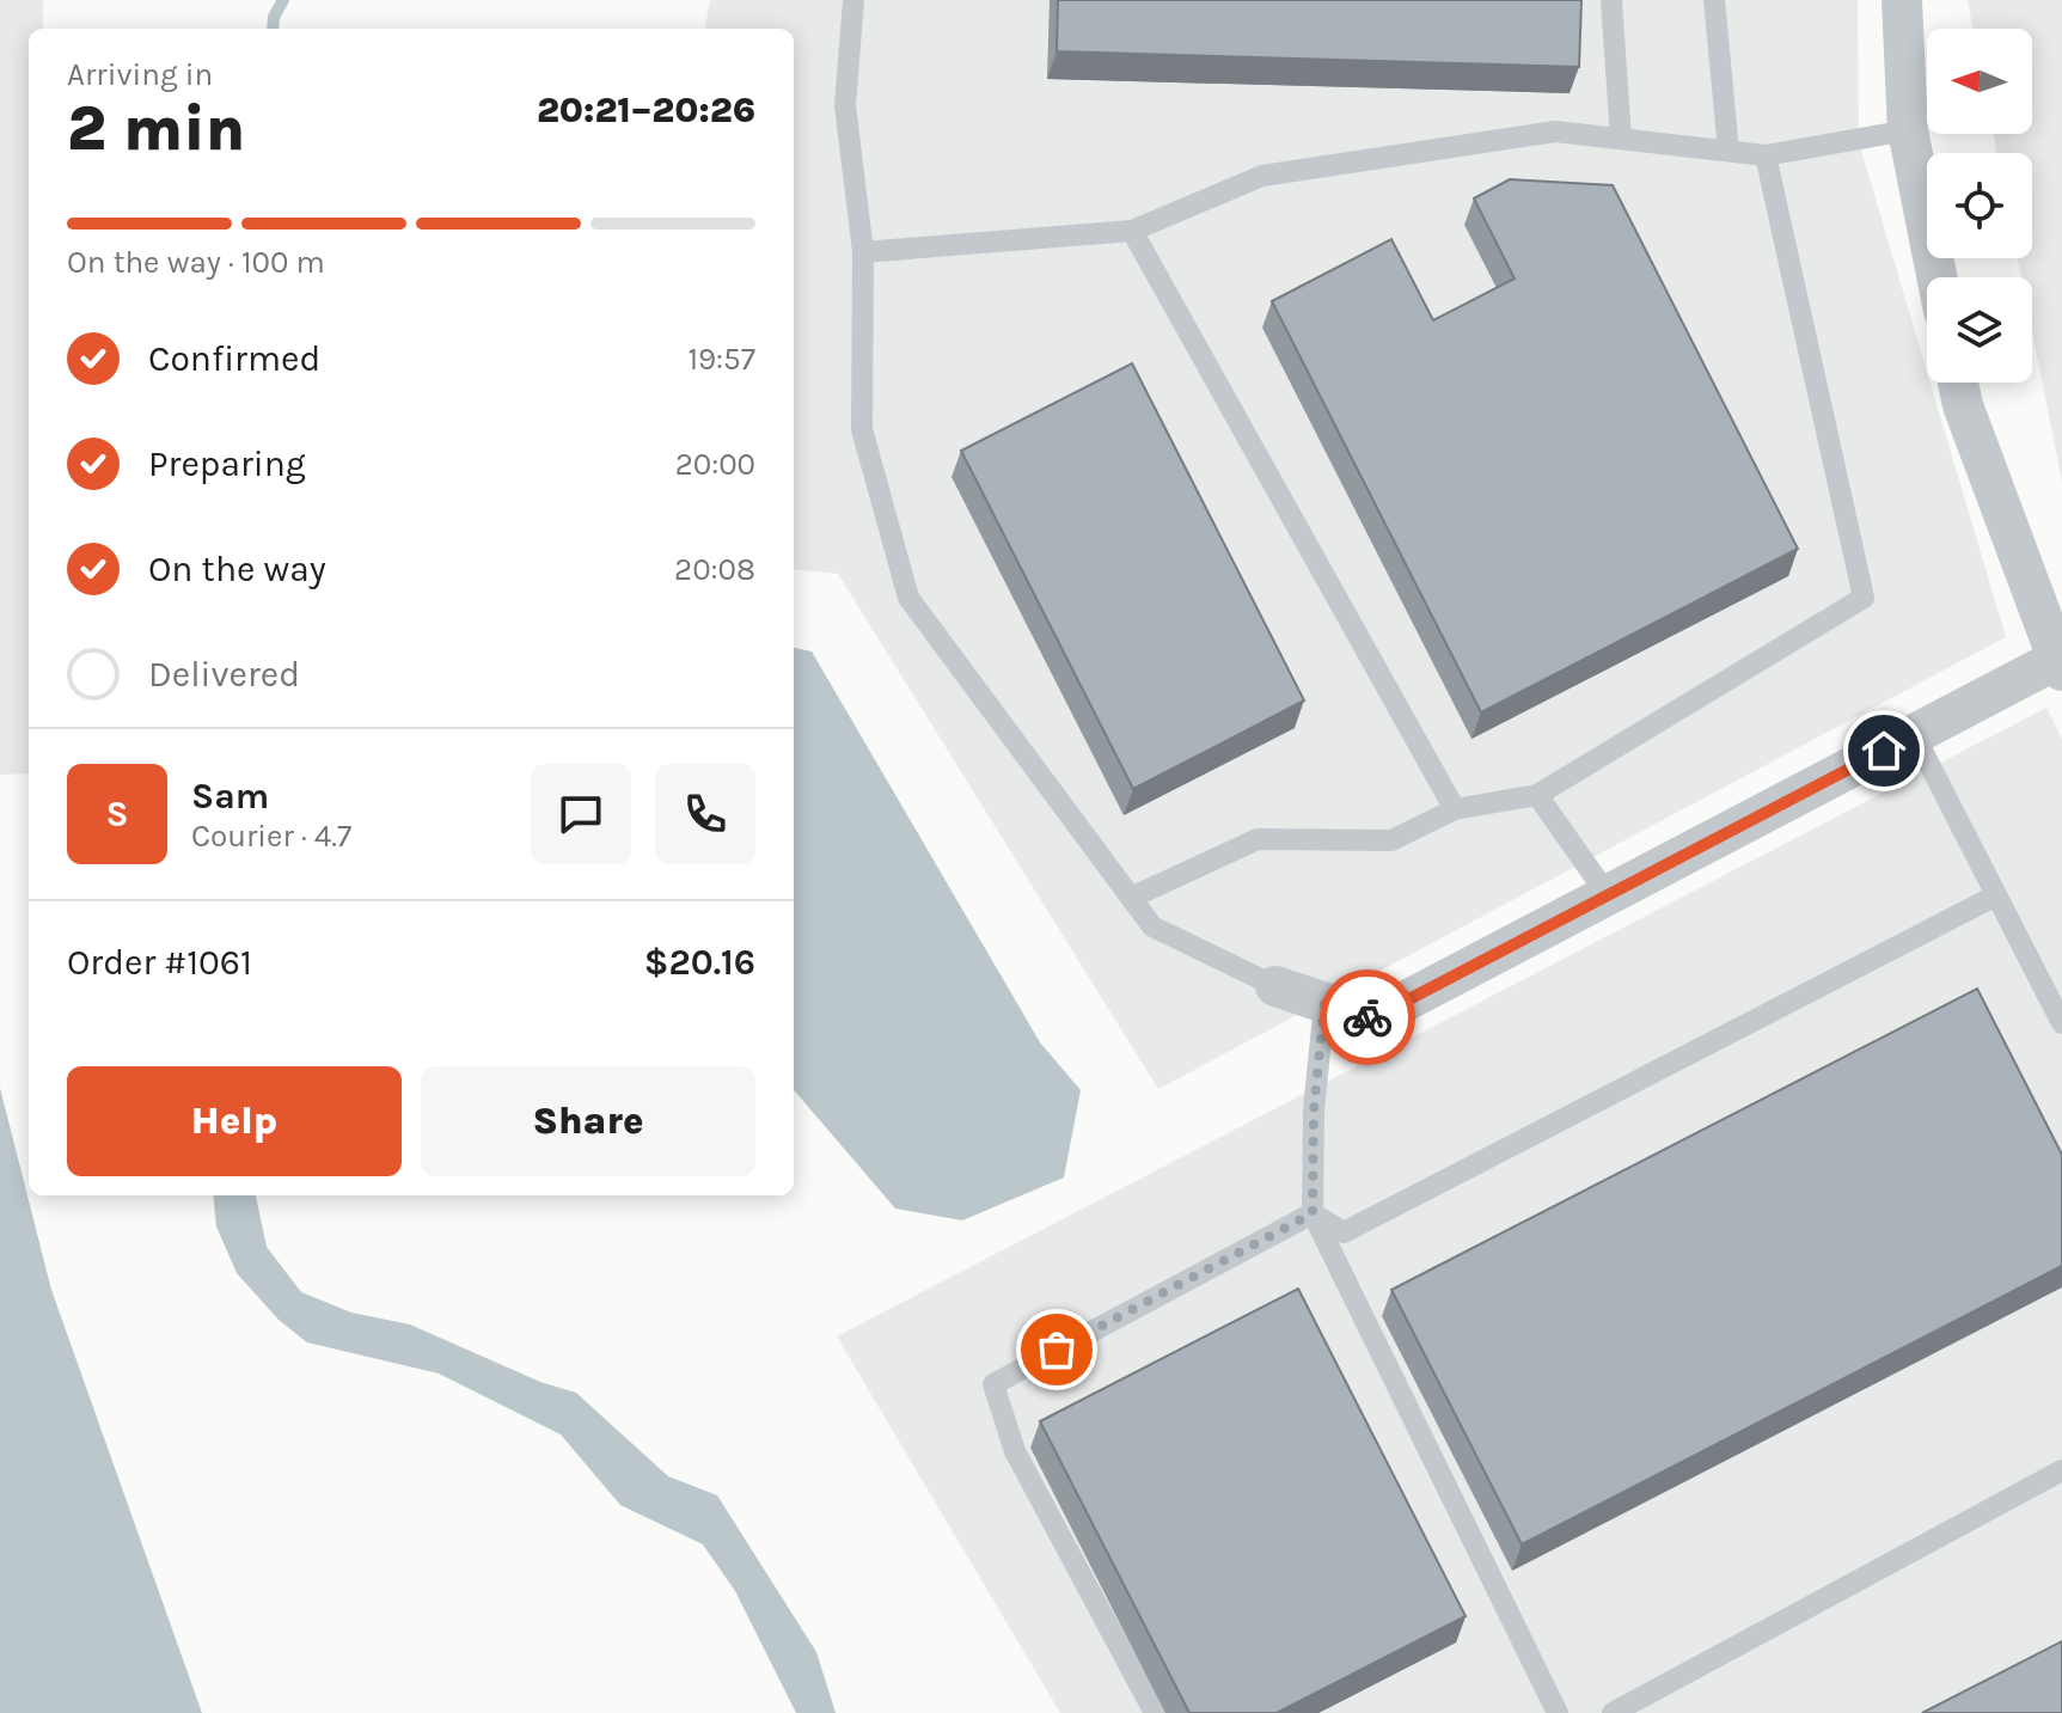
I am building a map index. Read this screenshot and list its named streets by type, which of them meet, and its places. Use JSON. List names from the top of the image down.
{
  "north": "left",
  "page": {
    "heading": ["2 min", "Arriving in", "20:21–20:26"],
    "panel": [
      "Sam",
      "Courier · 4.7",
      "Order #1061",
      "$20.16"
    ],
    "bar": "On the way · 100 m",
    "list": [
      ["Confirmed", "19:57"],
      ["Preparing", "20:00"],
      ["On the way", "20:08"],
      "Delivered"
    ],
    "round": "S",
    "buttons": ["Help", "Share"]
  }
}
